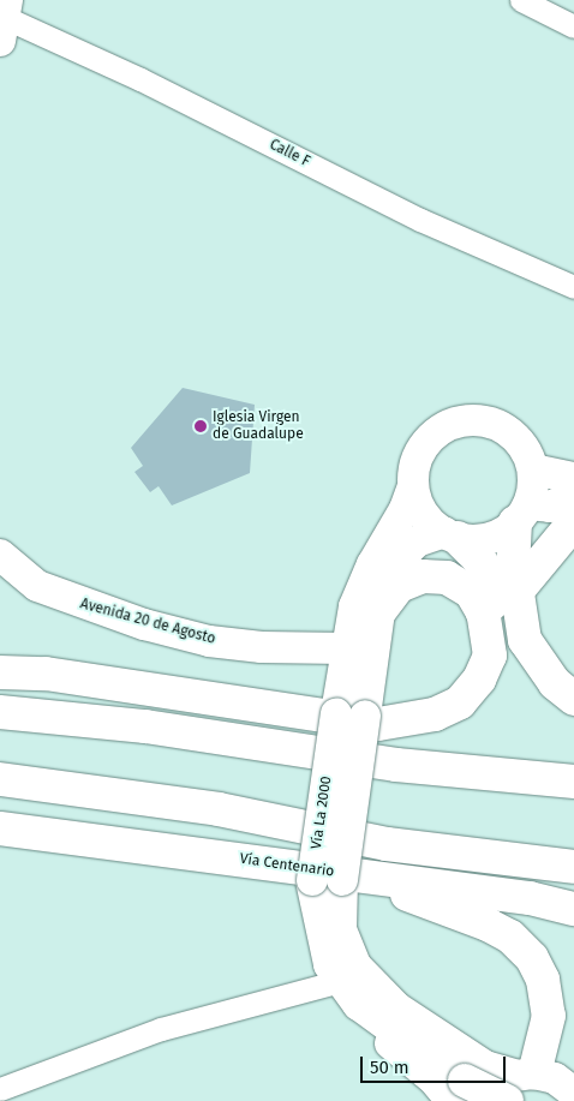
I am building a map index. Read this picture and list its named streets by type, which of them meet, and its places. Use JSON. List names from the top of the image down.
{
  "streets": {
    "highway": ["Vía Centenario"],
    "street": ["Calle F", "Avenida 20 de Agosto", "Vía La 2000"]
  },
  "crossings": [
    ["Avenida 20 de Agosto", "Vía La 2000"],
    ["Vía La 2000", "Vía Centenario"]
  ],
  "places": ["Iglesia Virgen de Guadalupe"],
  "scale_bar": "50 m"
}
